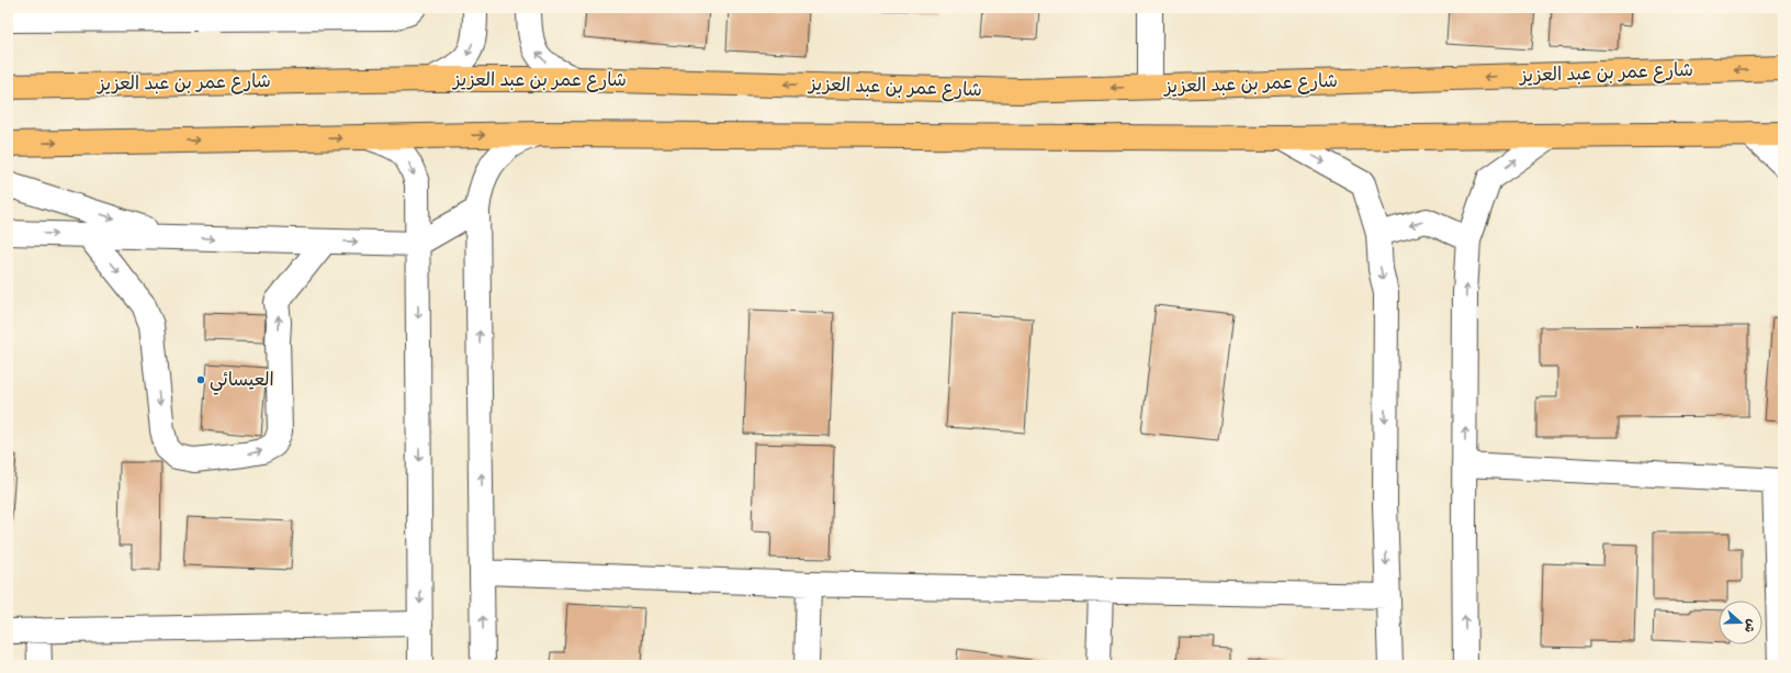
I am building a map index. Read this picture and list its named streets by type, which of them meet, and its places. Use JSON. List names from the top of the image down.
{
  "streets": {
    "main road": ["شارع عمر بن عبد العزيز"]
  },
  "places": ["العيسائي"],
  "north": "right"
}
